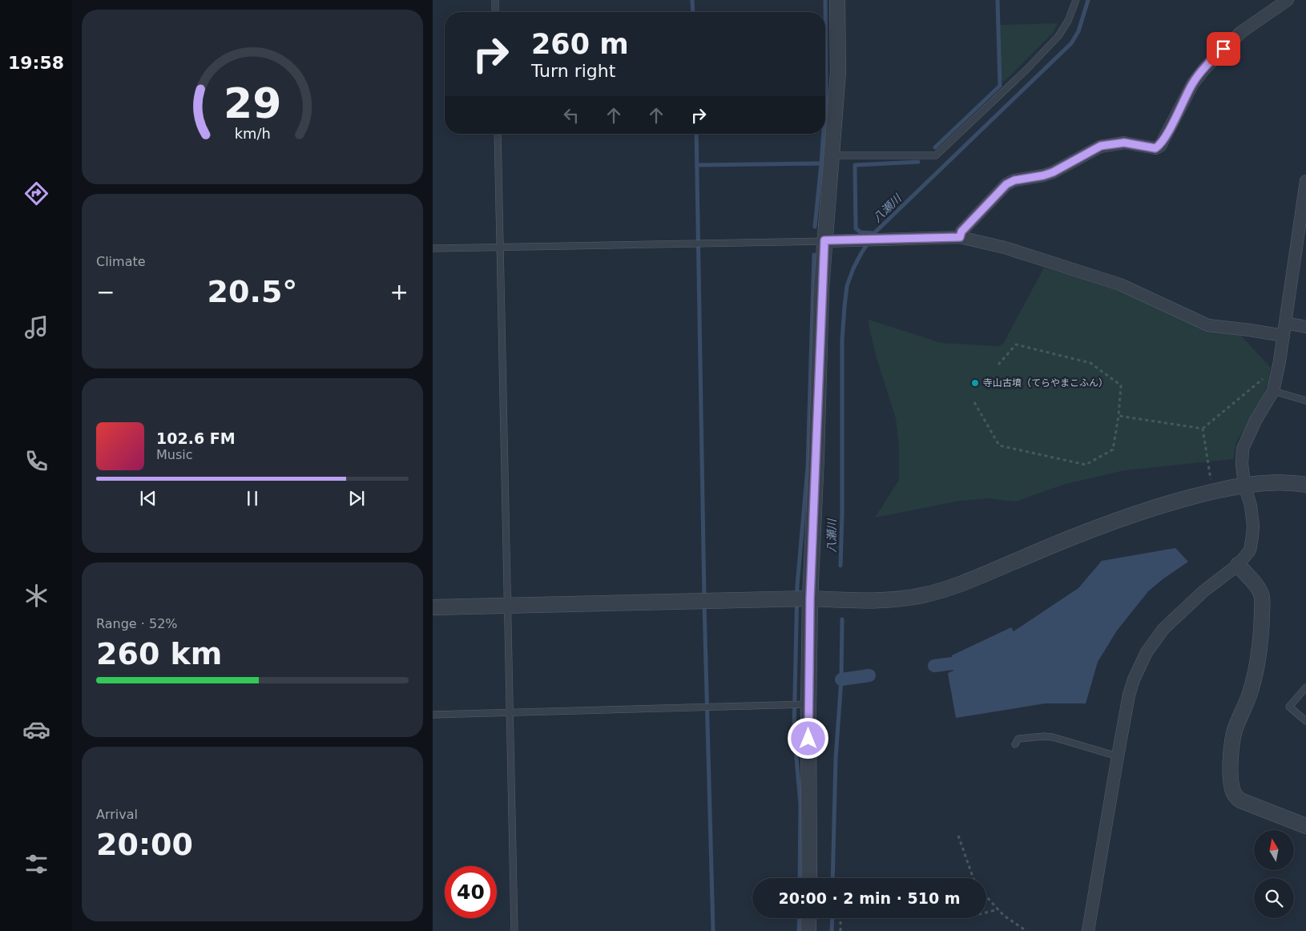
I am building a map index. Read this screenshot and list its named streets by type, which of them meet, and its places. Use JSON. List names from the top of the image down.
{
  "water": ["八瀬川"],
  "places": ["寺山古墳（てらやまこふん）"],
  "north": "top",
  "page": {
    "tabs": "19:58",
    "turn": ["260 m", "Turn right"],
    "tile": [
      "Climate",
      ["Range · 52%", "260 km"],
      ["Arrival", "20:00"]
    ],
    "heat": ["−", "20.5°", "+"],
    "song": ["102.6 FM", "Music"],
    "limit": "40",
    "trip": "20:00 · 2 min · 510 m",
    "gauge": ["29", "km/h"]
  }
}
